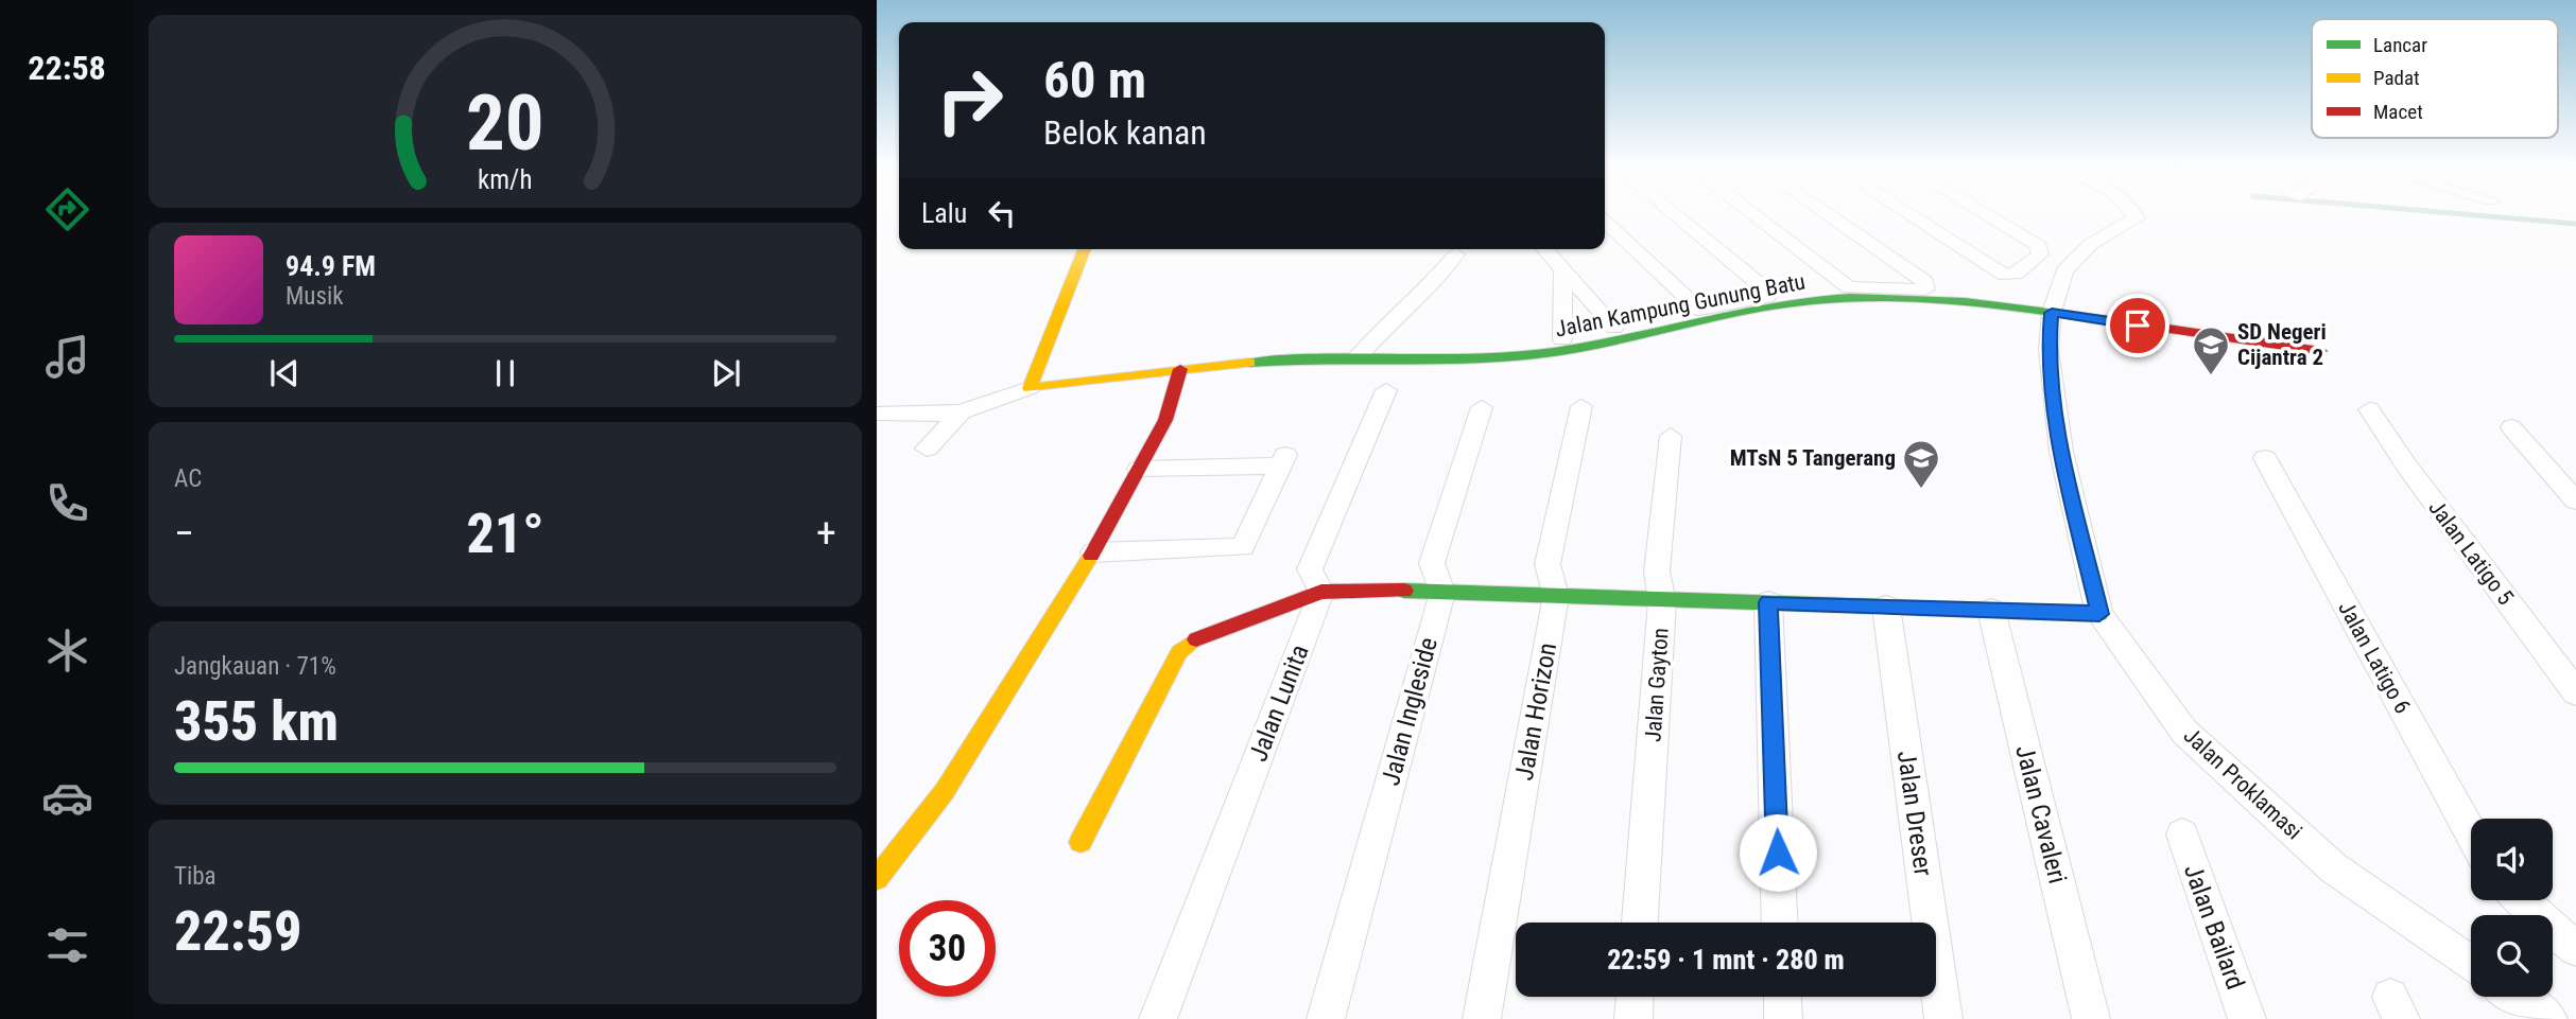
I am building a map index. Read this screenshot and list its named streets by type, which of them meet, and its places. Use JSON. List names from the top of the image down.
{
  "streets": {
    "street": [
      "Jalan Kampung Gunung Batu",
      "Jalan Latigo 5",
      "Jalan Latigo 6",
      "Jalan Gayton",
      "Jalan Lunita",
      "Jalan Ingleside",
      "Jalan Horizon",
      "Jalan Proklamasi",
      "Jalan Dreser",
      "Jalan Cavaleri",
      "Jalan Bailard"
    ]
  },
  "crossings": [
    ["Jalan Kampung Gunung Batu", "Jalan Proklamasi"]
  ],
  "places": {
    "school or university": ["SD Negeri Cijantra 2", "MTsN 5 Tangerang"]
  },
  "legend": ["Lancar", "Padat", "Macet"],
  "page": {
    "tabs": "22:58",
    "turn": ["60 m", "Belok kanan"],
    "then": "Lalu",
    "song": ["94.9 FM", "Musik"],
    "tile": [
      "AC",
      ["Jangkauan · 71%", "355 km"],
      ["Tiba", "22:59"]
    ],
    "heat": ["−", "21°", "+"],
    "limit": "30",
    "trip": "22:59 · 1 mnt · 280 m",
    "gauge": ["20", "km/h"]
  }
}
